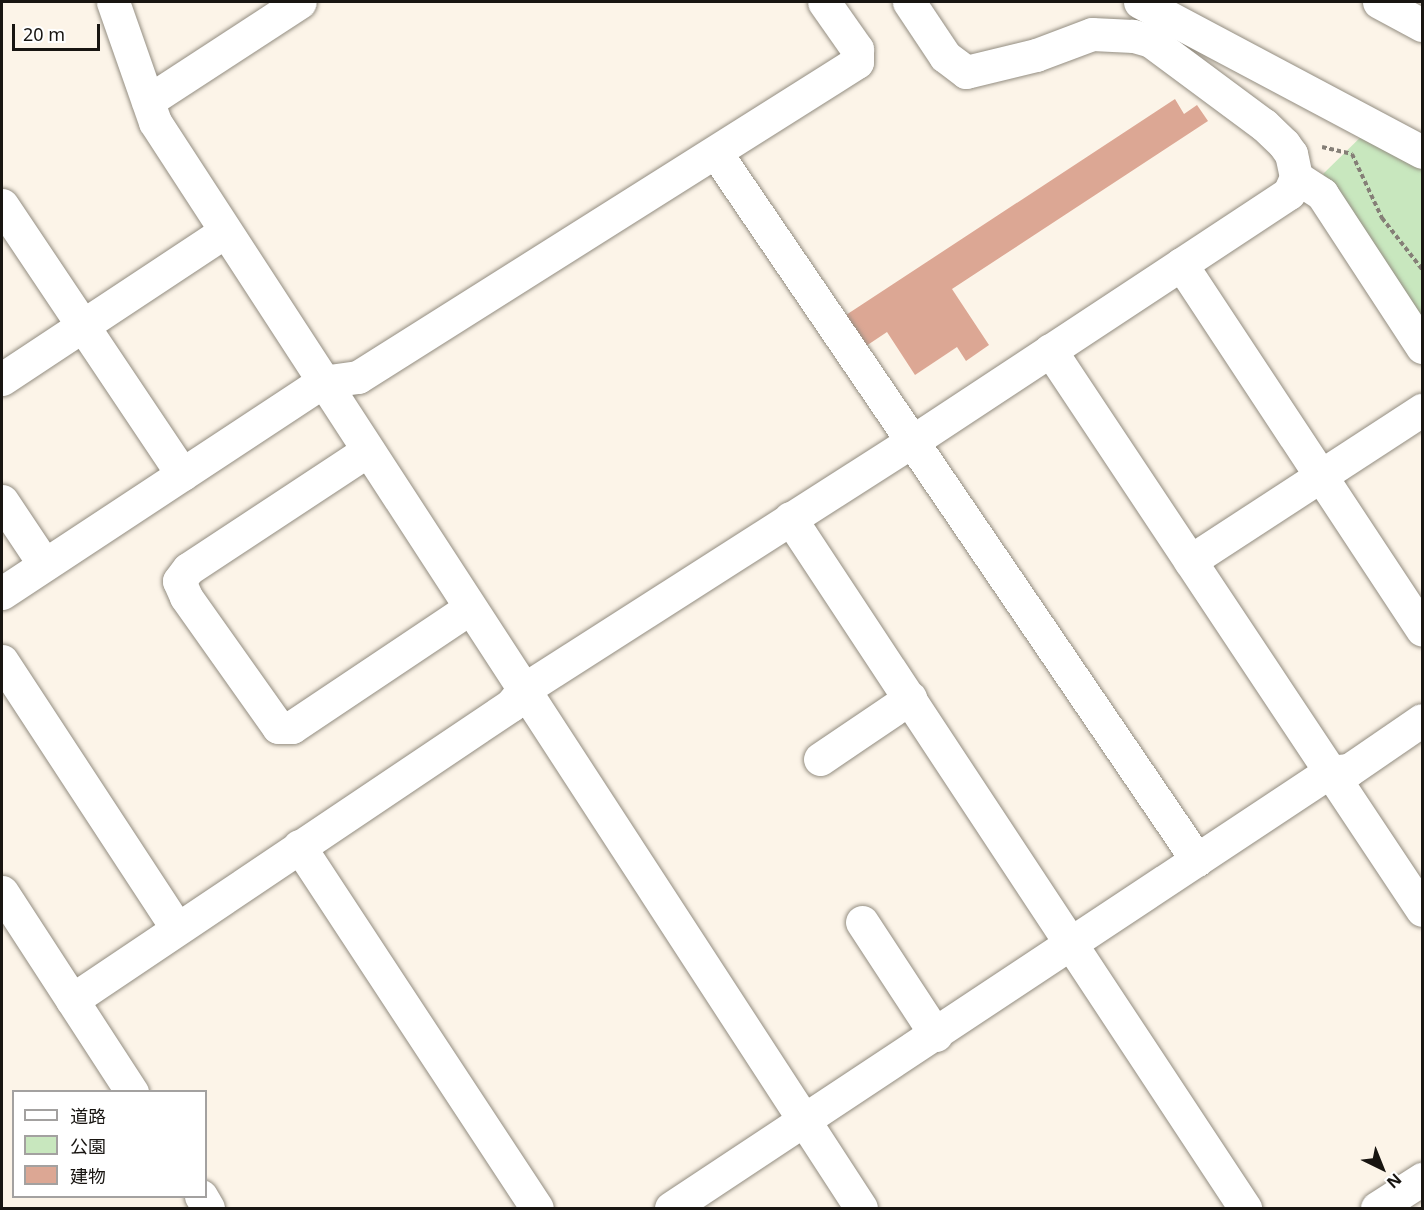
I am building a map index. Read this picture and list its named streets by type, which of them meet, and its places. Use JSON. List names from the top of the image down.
{
  "legend": ["道路", "公園", "建物"],
  "scale_bar": "20 m",
  "north": "bottom right"
}
